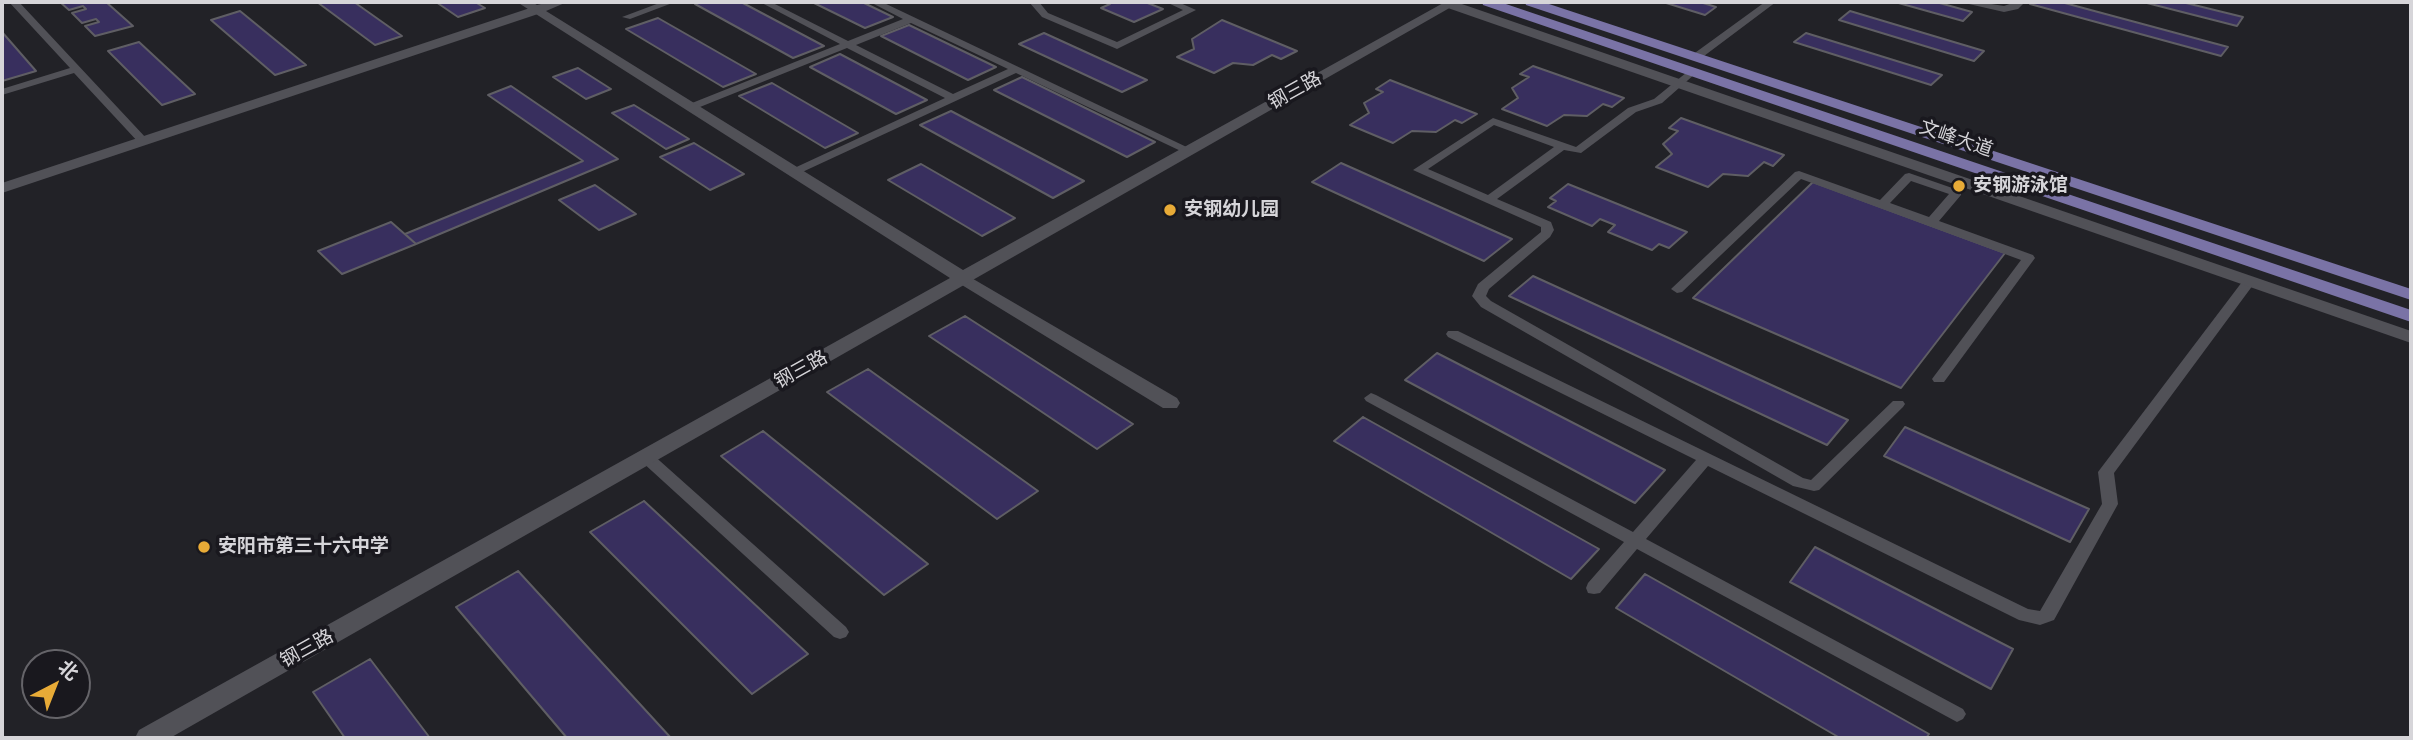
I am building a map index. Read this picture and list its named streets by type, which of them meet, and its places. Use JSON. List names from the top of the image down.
{
  "streets": {
    "main road": ["文峰大道"],
    "street": ["钢三路"]
  },
  "places": ["安钢游泳馆", "安钢幼儿园", "安阳市第三十六中学"],
  "north": "top right"
}
